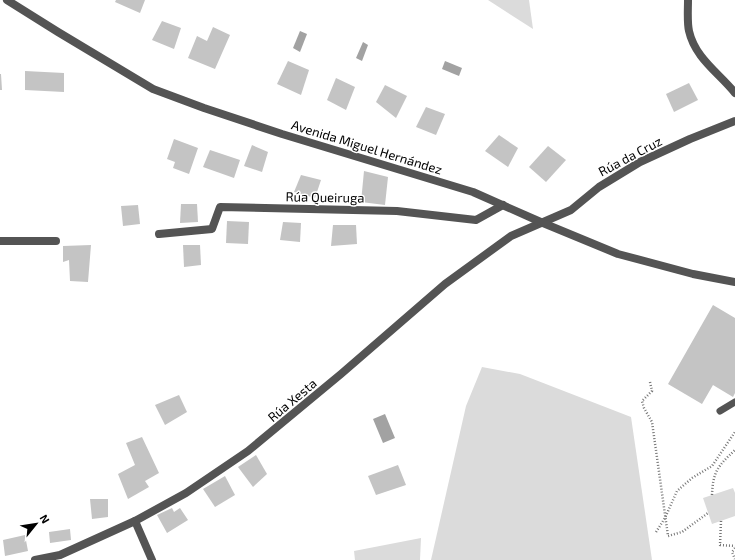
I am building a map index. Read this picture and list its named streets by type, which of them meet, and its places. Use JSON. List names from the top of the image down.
{
  "streets": {
    "street": [
      "Avenida Miguel Hernández",
      "Rúa da Cruz",
      "Rúa Queiruga",
      "Rúa Xesta"
    ]
  },
  "crossings": [
    ["Avenida Miguel Hernández", "Rúa da Cruz"],
    ["Avenida Miguel Hernández", "Rúa Queiruga"],
    ["Avenida Miguel Hernández", "Rúa Xesta"],
    ["Rúa da Cruz", "Rúa Xesta"]
  ],
  "north": "top right"
}
